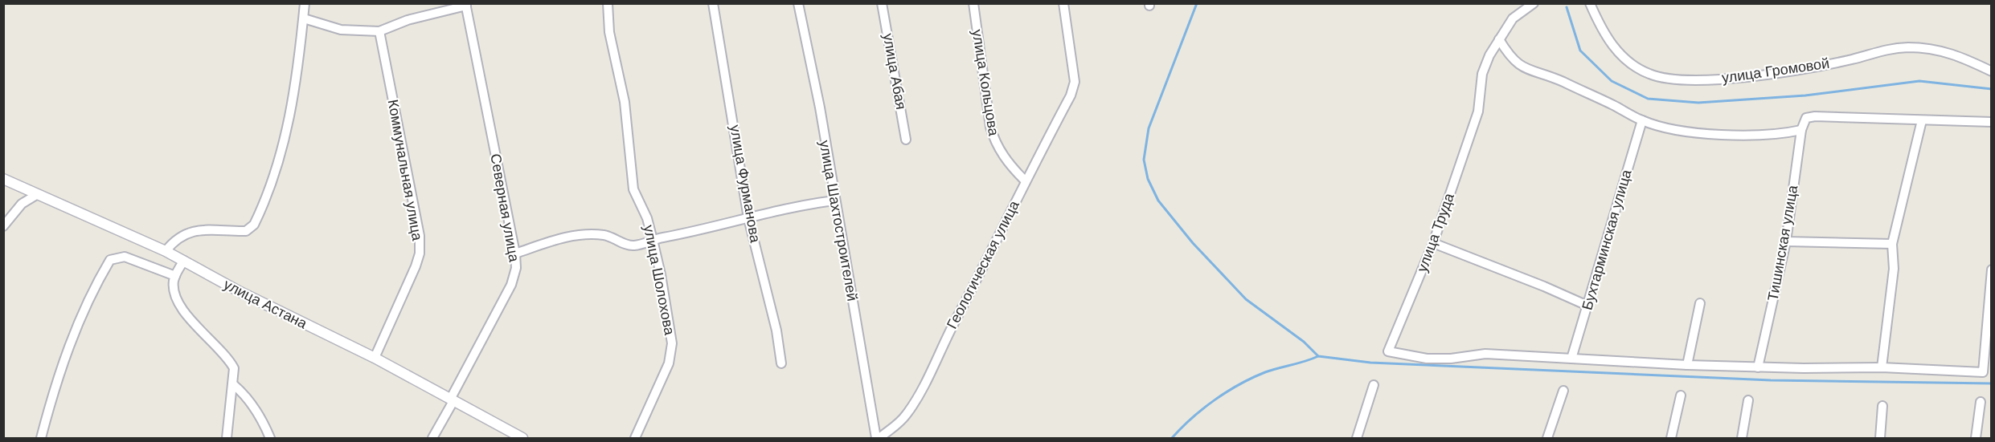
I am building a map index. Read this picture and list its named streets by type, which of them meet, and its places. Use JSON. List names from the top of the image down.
{
  "streets": {
    "street": [
      "улица Громовой",
      "улица Абая",
      "улица Кольцова",
      "Коммунальная улица",
      "улица Фурманова",
      "Северная улица",
      "улица Шахтостроителей",
      "улица Труда",
      "Бухтарминская улица",
      "Тишинская улица",
      "Геологическая улица",
      "улица Шолохова",
      "улица Астана"
    ]
  },
  "crossings": [
    ["улица Кольцова", "Геологическая улица"],
    ["Коммунальная улица", "улица Астана"],
    ["Северная улица", "улица Астана"],
    ["улица Шахтостроителей", "Геологическая улица"],
    ["улица Труда", "Бухтарминская улица"]
  ]
}
